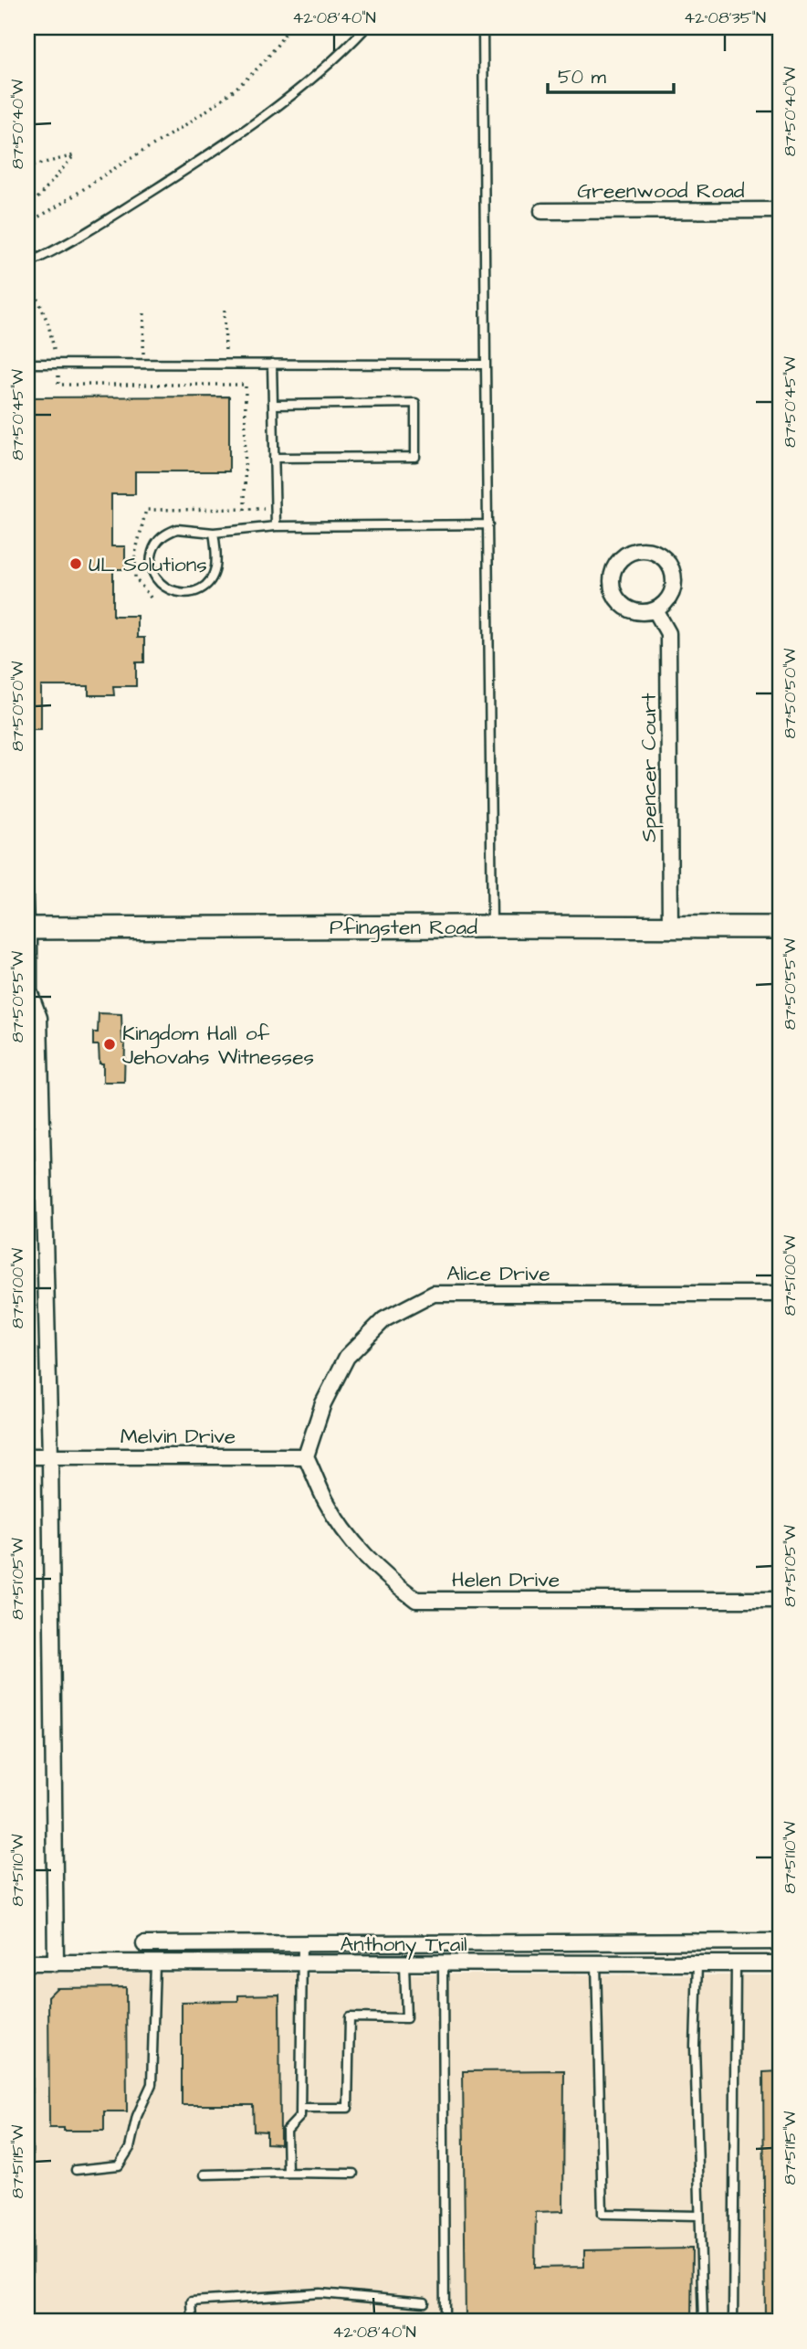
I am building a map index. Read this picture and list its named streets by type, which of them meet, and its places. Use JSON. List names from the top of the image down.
{
  "streets": {
    "main road": ["Pfingsten Road"],
    "street": [
      "Greenwood Road",
      "Spencer Court",
      "Alice Drive",
      "Melvin Drive",
      "Helen Drive",
      "Anthony Trail"
    ]
  },
  "crossings": [
    ["Spencer Court", "Pfingsten Road"],
    ["Alice Drive", "Melvin Drive"],
    ["Alice Drive", "Helen Drive"],
    ["Melvin Drive", "Helen Drive"]
  ],
  "places": ["UL Solutions", "Kingdom Hall of Jehovahs Witnesses"],
  "scale_bar": "50 m",
  "coordinates": [
    "42°08'40\"N",
    "42°08'35\"N",
    "87°50'40\"W",
    "87°50'45\"W",
    "87°50'50\"W",
    "87°50'55\"W",
    "87°51'00\"W",
    "87°51'05\"W",
    "87°51'10\"W",
    "87°51'15\"W"
  ]
}
